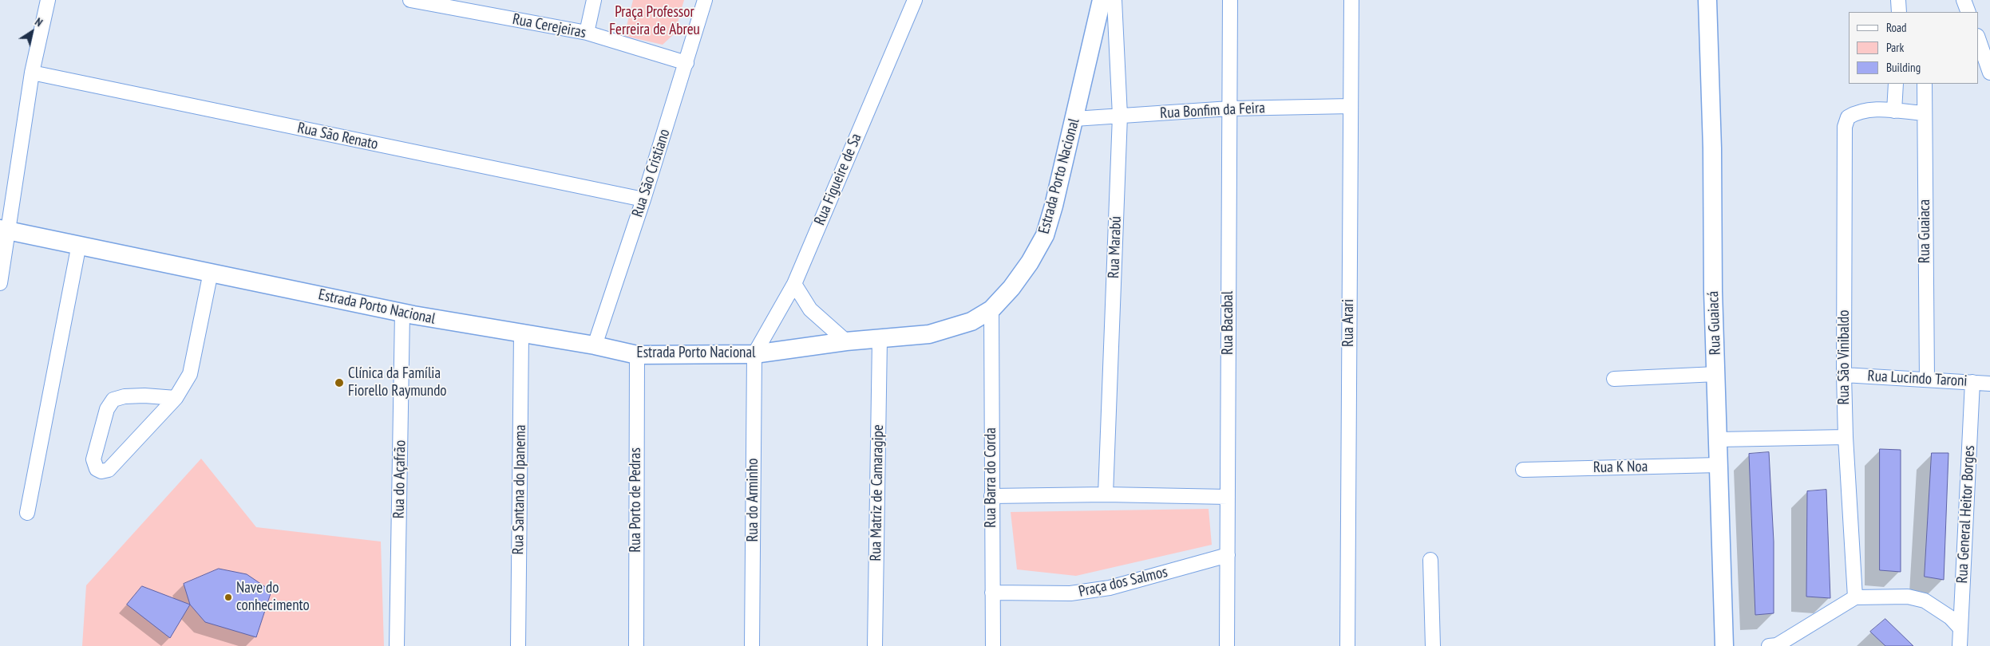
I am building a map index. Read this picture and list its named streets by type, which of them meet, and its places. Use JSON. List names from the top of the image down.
{
  "streets": {
    "street": [
      "Rua Cerejeiras",
      "Rua Bonfim da Feira",
      "Rua São Renato",
      "Rua São Cristiano",
      "Estrada Porto Nacional",
      "Rua Figueire de Sa",
      "Rua Guaiaca",
      "Rua Marabú",
      "Rua Bacabal",
      "Rua Arari",
      "Rua Guaiacá",
      "Rua São Vinibaldo",
      "Rua Lucindo Taroni",
      "Rua K Noa",
      "Rua Barra do Corda",
      "Rua do Açafrão",
      "Rua Santana do Ipanema",
      "Rua Matriz de Camaragipe",
      "Rua Porto de Pedras",
      "Rua do Arminho",
      "Rua General Heitor Borges",
      "Praça dos Salmos"
    ]
  },
  "crossings": [
    ["Rua Cerejeiras", "Rua São Cristiano"],
    ["Rua Bonfim da Feira", "Estrada Porto Nacional"],
    ["Rua Bonfim da Feira", "Rua Marabú"],
    ["Rua Bonfim da Feira", "Rua Bacabal"],
    ["Rua Bonfim da Feira", "Rua Arari"],
    ["Rua São Renato", "Rua São Cristiano"],
    ["Rua São Cristiano", "Estrada Porto Nacional"],
    ["Estrada Porto Nacional", "Rua Figueire de Sa"],
    ["Estrada Porto Nacional", "Rua Barra do Corda"],
    ["Estrada Porto Nacional", "Rua do Açafrão"],
    ["Estrada Porto Nacional", "Rua Santana do Ipanema"],
    ["Estrada Porto Nacional", "Rua Matriz de Camaragipe"],
    ["Estrada Porto Nacional", "Rua Porto de Pedras"],
    ["Estrada Porto Nacional", "Rua do Arminho"],
    ["Rua Figueire de Sa", "Rua do Arminho"],
    ["Rua Guaiaca", "Rua Lucindo Taroni"],
    ["Rua Bacabal", "Praça dos Salmos"],
    ["Rua Guaiacá", "Rua K Noa"],
    ["Rua São Vinibaldo", "Rua Lucindo Taroni"],
    ["Rua Lucindo Taroni", "Rua General Heitor Borges"],
    ["Rua Barra do Corda", "Praça dos Salmos"]
  ],
  "parks": ["Praça Professor Ferreira de Abreu"],
  "places": ["Clínica da Família Fiorello Raymundo", "Nave do conhecimento"],
  "legend": ["Road", "Park", "Building"],
  "north": "top right"
}
